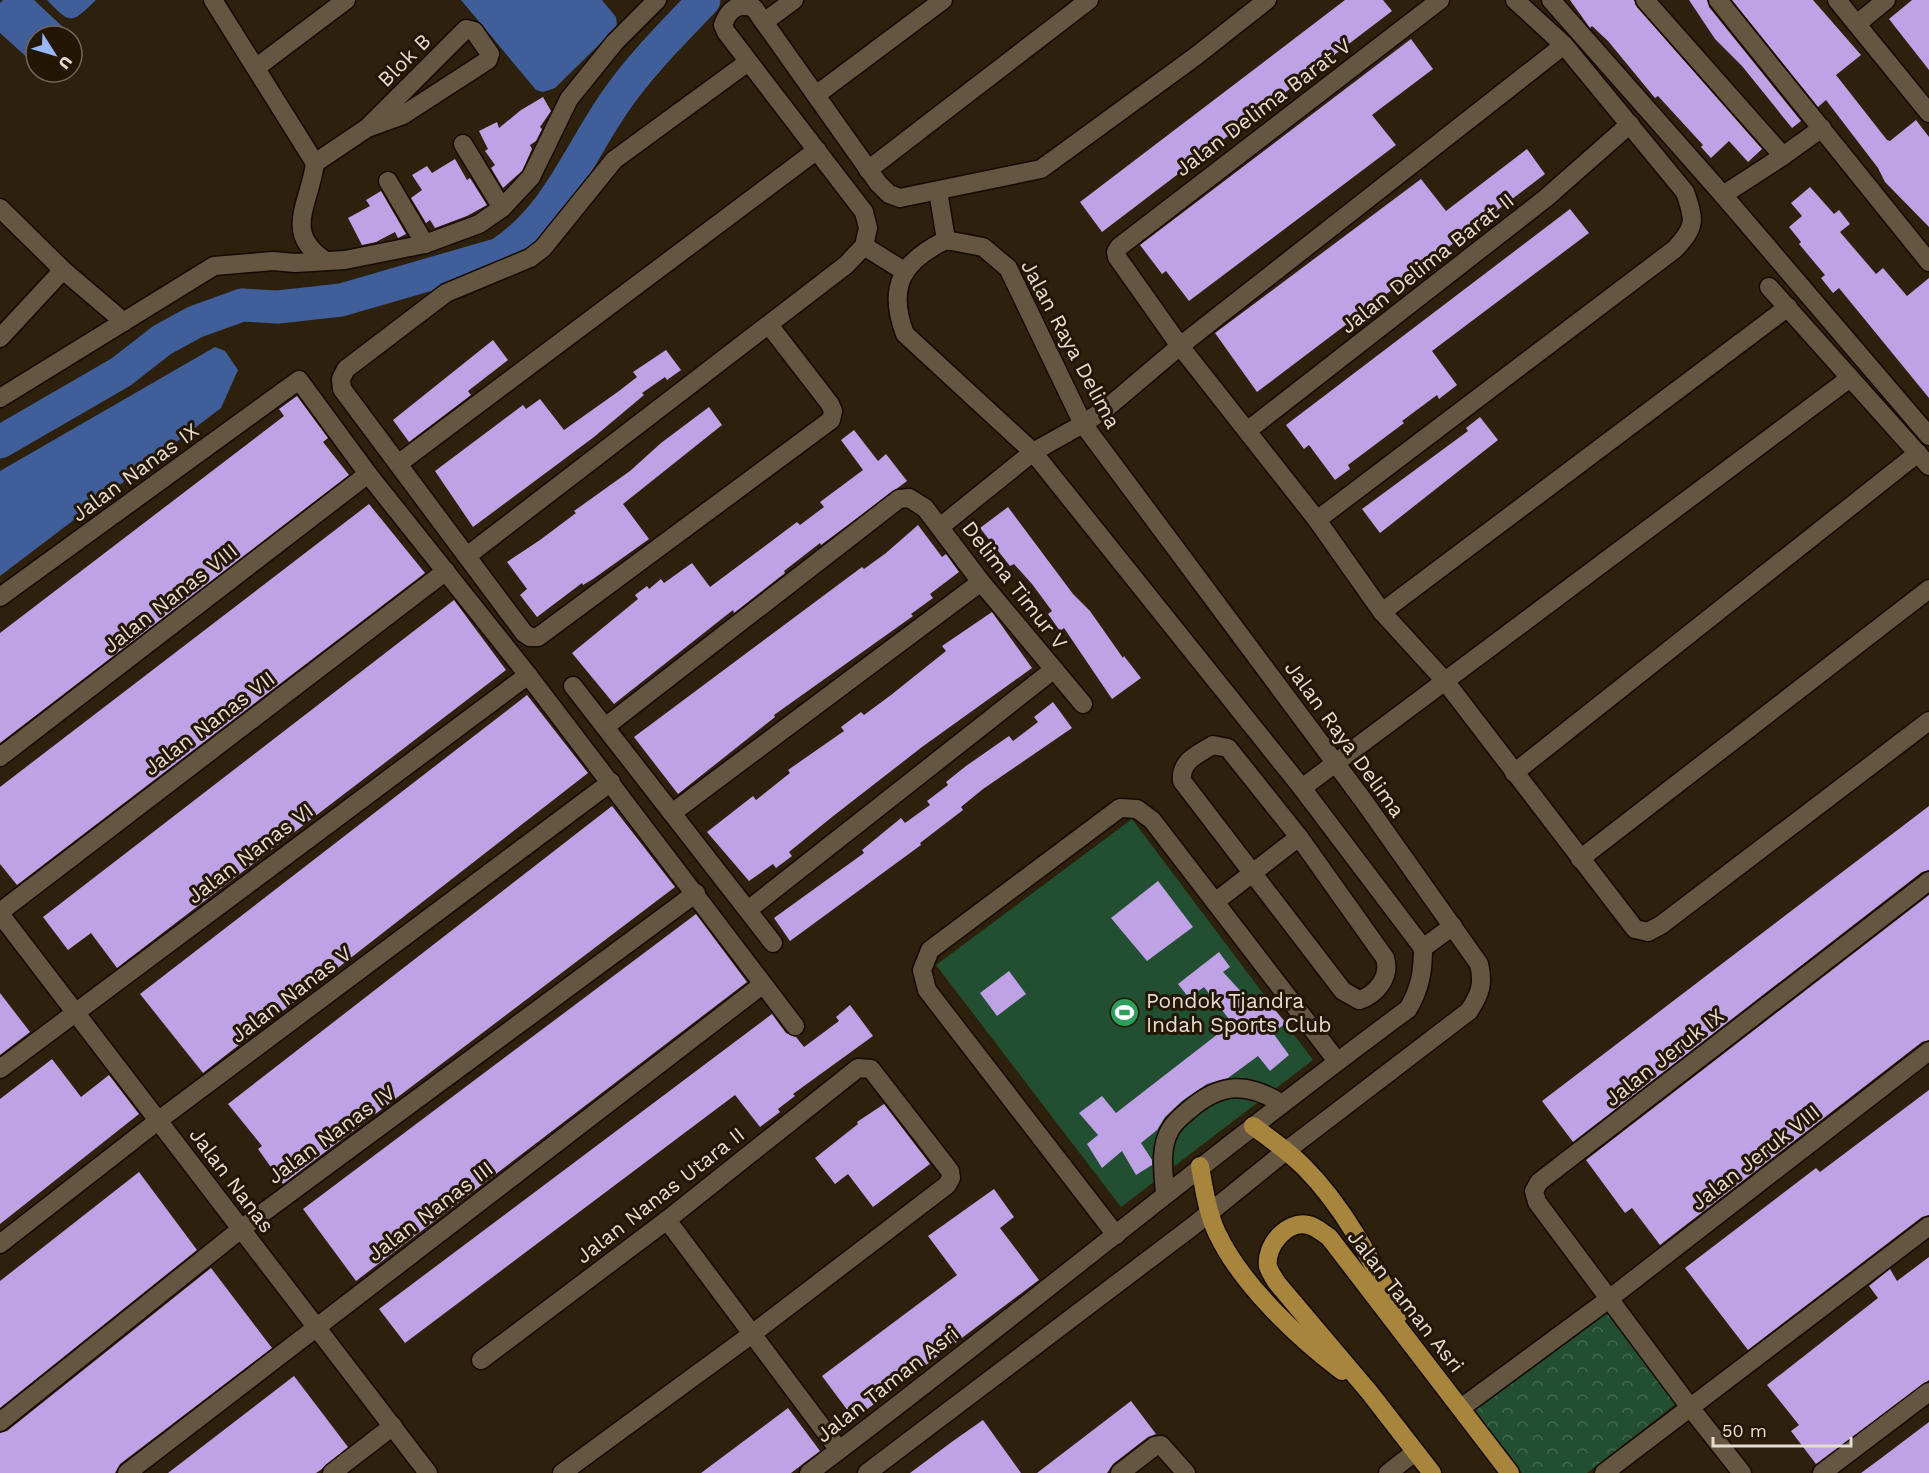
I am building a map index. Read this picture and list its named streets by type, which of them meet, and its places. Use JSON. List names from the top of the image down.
{
  "streets": {
    "main road": ["Jalan Taman Asri"],
    "street": [
      "Blok B",
      "Jalan Delima Barat V",
      "Jalan Delima Barat II",
      "Jalan Raya Delima",
      "Jalan Nanas IX",
      "Delima Timur V",
      "Jalan Nanas VIII",
      "Jalan Nanas VII",
      "Jalan Nanas VI",
      "Jalan Nanas V",
      "Jalan Jeruk IX",
      "Jalan Nanas IV",
      "Jalan Jeruk VIII",
      "Jalan Nanas",
      "Jalan Nanas Utara II",
      "Jalan Nanas III"
    ]
  },
  "crossings": [
    ["Jalan Nanas IX", "Jalan Nanas VIII"],
    ["Jalan Nanas VII", "Jalan Nanas"],
    ["Jalan Nanas VI", "Jalan Nanas"],
    ["Jalan Nanas V", "Jalan Nanas"],
    ["Jalan Jeruk IX", "Jalan Jeruk VIII"],
    ["Jalan Nanas IV", "Jalan Nanas"],
    ["Jalan Jeruk VIII", "Jalan Taman Asri"],
    ["Jalan Nanas", "Jalan Nanas III"]
  ],
  "places": {
    "sports": ["Pondok Tjandra Indah Sports Club"]
  },
  "scale_bar": "50 m",
  "north": "bottom right"
}
